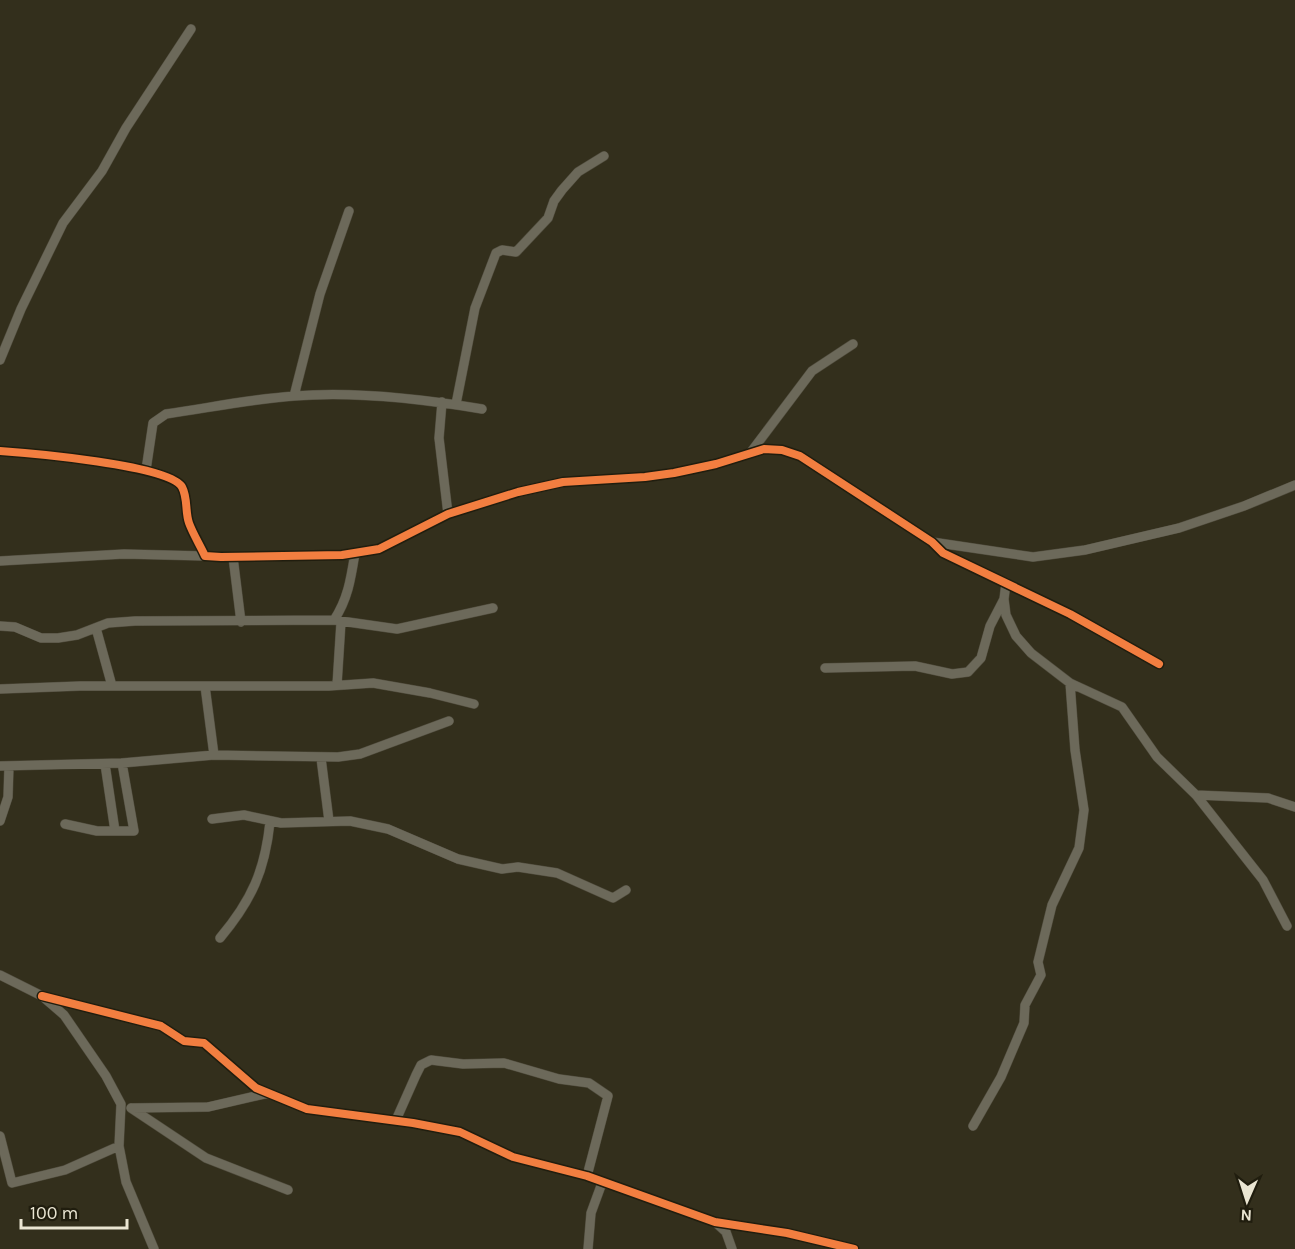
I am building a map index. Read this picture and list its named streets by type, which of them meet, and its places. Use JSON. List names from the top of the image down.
{
  "scale_bar": "100 m",
  "north": "bottom"
}
